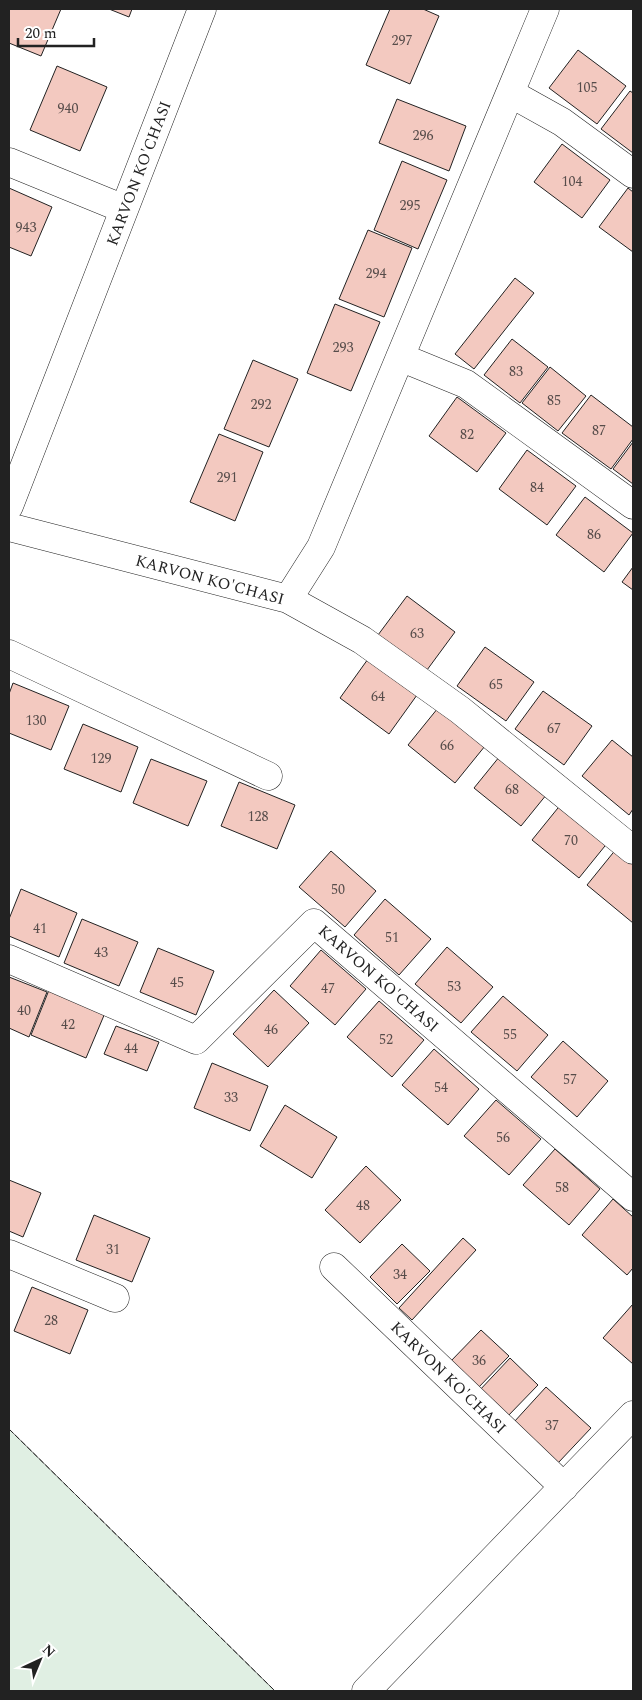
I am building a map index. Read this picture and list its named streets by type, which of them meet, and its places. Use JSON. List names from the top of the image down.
{
  "streets": {
    "street": ["KARVON KO'CHASI"]
  },
  "house_numbers": [
    "297",
    "105",
    "940",
    "296",
    "104",
    "295",
    "943",
    "294",
    "293",
    "83",
    "85",
    "292",
    "87",
    "82",
    "291",
    "84",
    "86",
    "63",
    "65",
    "64",
    "130",
    "67",
    "66",
    "129",
    "68",
    "128",
    "70",
    "50",
    "41",
    "51",
    "43",
    "45",
    "53",
    "47",
    "40",
    "42",
    "46",
    "55",
    "52",
    "44",
    "57",
    "54",
    "33",
    "56",
    "58",
    "48",
    "31",
    "34",
    "28",
    "36",
    "37"
  ],
  "scale_bar": "20 m",
  "north": "top right"
}
